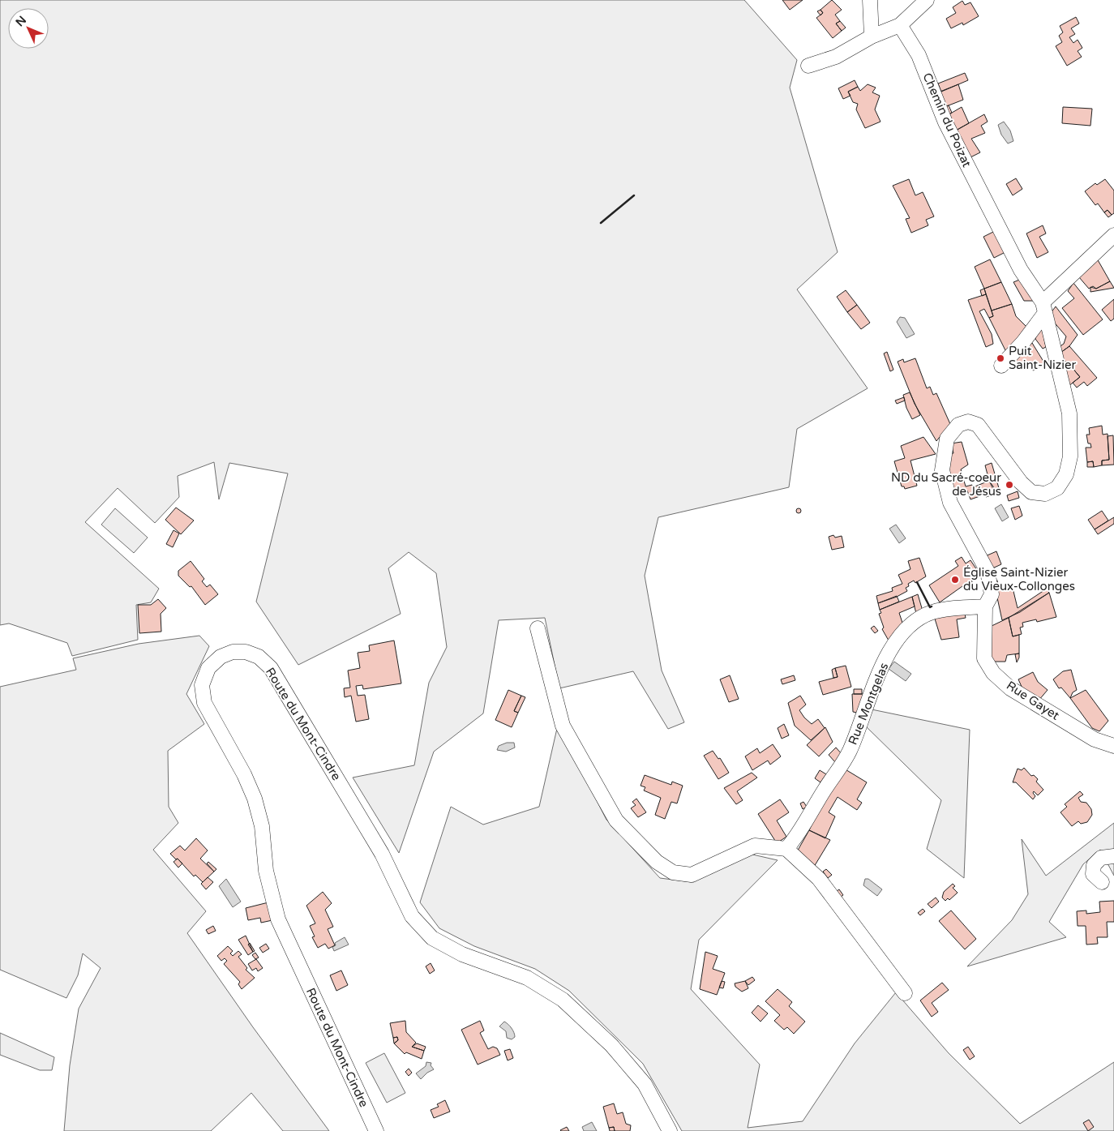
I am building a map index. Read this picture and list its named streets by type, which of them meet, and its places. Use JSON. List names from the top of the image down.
{
  "streets": {
    "street": [
      "Chemin du Poizat",
      "Rue Gayet",
      "Rue Montgelas",
      "Route du Mont-Cindre"
    ]
  },
  "crossings": [
    ["Chemin du Poizat", "Rue Gayet"],
    ["Chemin du Poizat", "Rue Montgelas"],
    ["Rue Gayet", "Rue Montgelas"]
  ],
  "places": ["Puit Saint-Nizier", "ND du Sacré-coeur de Jésus", "Église Saint-Nizier du Vieux-Collonges"],
  "north": "top left"
}
